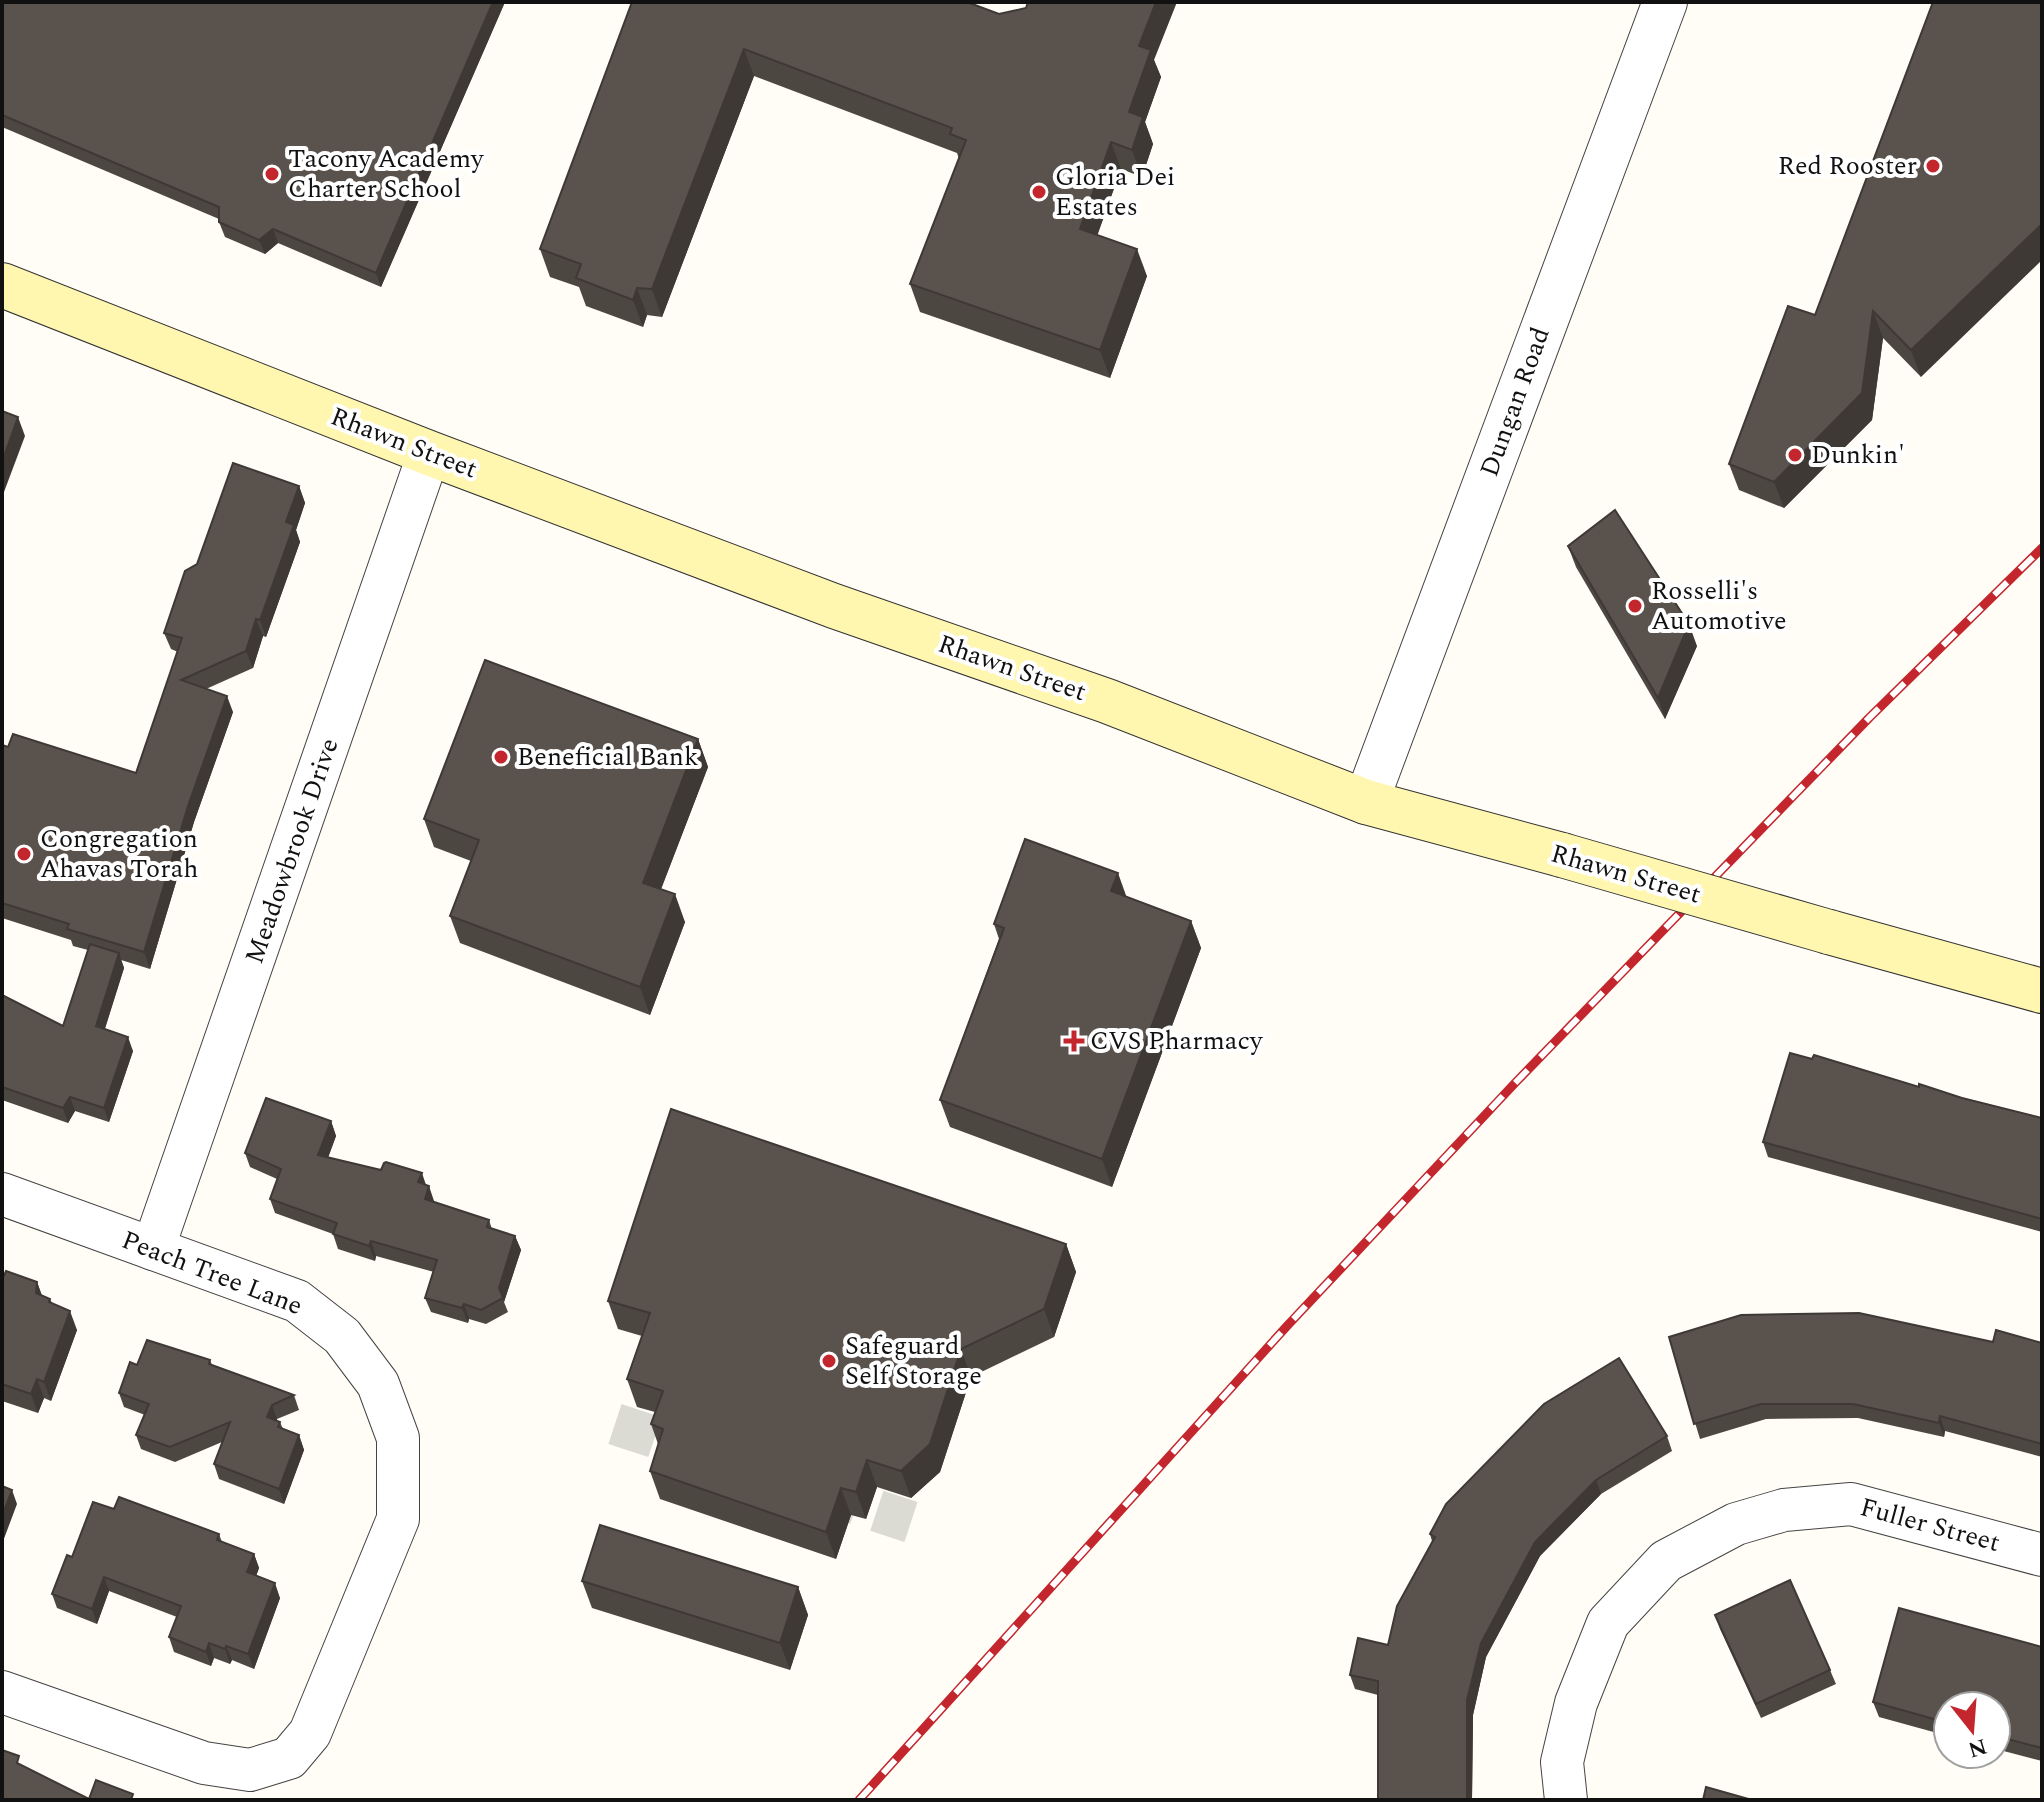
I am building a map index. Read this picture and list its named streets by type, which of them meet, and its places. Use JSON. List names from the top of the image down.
{
  "streets": {
    "main road": ["Rhawn Street"],
    "street": [
      "Dungan Road",
      "Meadowbrook Drive",
      "Peach Tree Lane",
      "Fuller Street"
    ]
  },
  "crossings": [
    ["Dungan Road", "Rhawn Street"],
    ["Rhawn Street", "Meadowbrook Drive"],
    ["Meadowbrook Drive", "Peach Tree Lane"]
  ],
  "places": {
    "other": [
      "Red Rooster",
      "Tacony Academy Charter School",
      "Gloria Dei Estates",
      "Dunkin'",
      "Rosselli's Automotive",
      "Beneficial Bank",
      "Congregation Ahavas Torah",
      "Safeguard Self Storage"
    ],
    "health": ["CVS Pharmacy"]
  },
  "north": "bottom"
}
